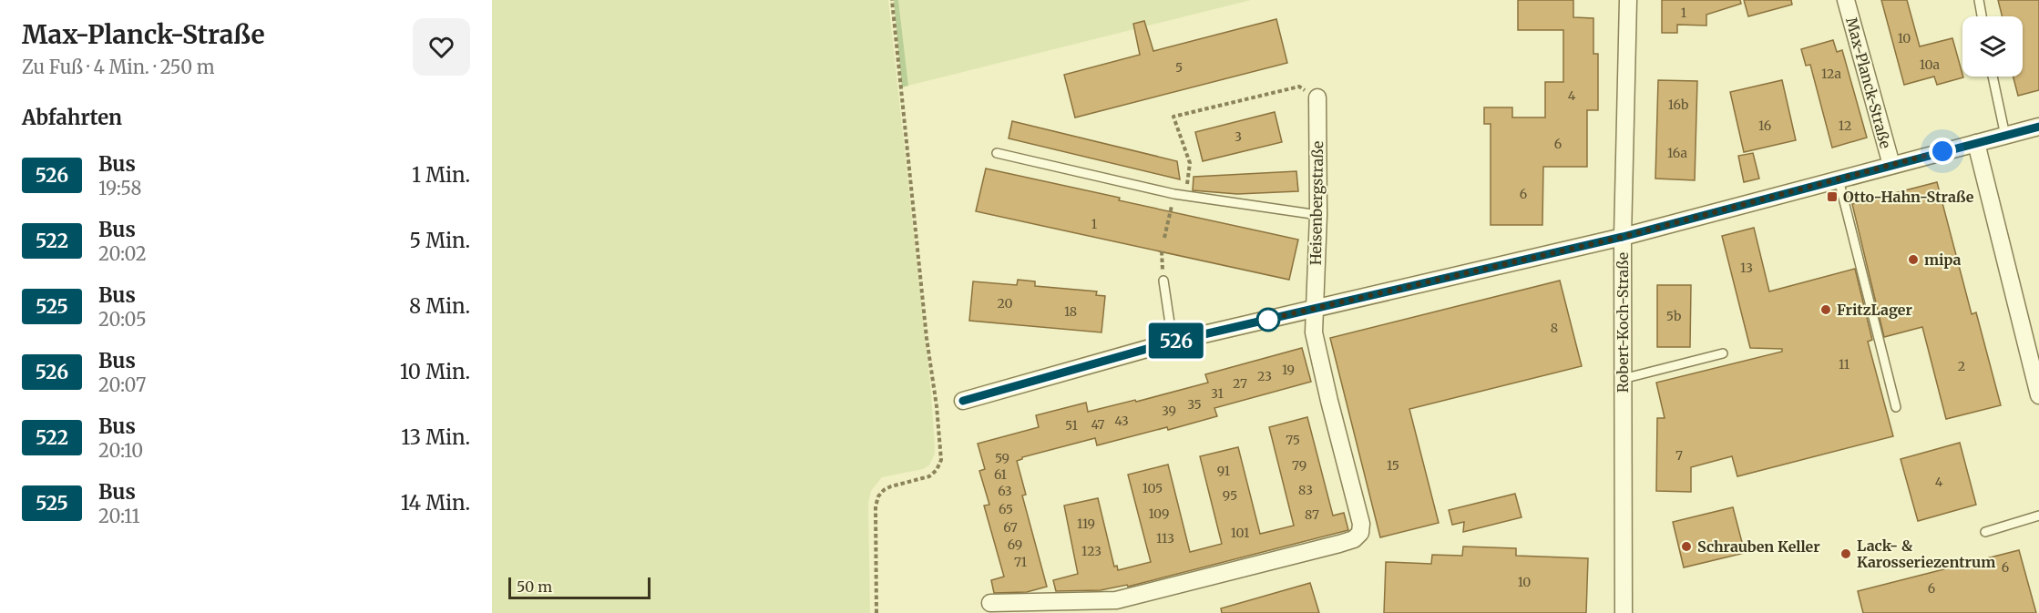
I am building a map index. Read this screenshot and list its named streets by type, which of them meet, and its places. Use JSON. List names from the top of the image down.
{
  "streets": {
    "street": ["Max-Planck-Straße", "Heisenbergstraße", "Robert-Koch-Straße"]
  },
  "crossings": [
    ["Max-Planck-Straße", "Heisenbergstraße"],
    ["Max-Planck-Straße", "Robert-Koch-Straße"]
  ],
  "places": {
    "transit": ["Otto-Hahn-Straße"],
    "other": [
      "mipa",
      "FritzLager",
      "Schrauben Keller",
      "Lack- & Karosseriezentrum"
    ]
  },
  "lines": ["bus line 526"],
  "house_numbers": [
    "1",
    "10",
    "10a",
    "5",
    "12a",
    "4",
    "16b",
    "16",
    "12",
    "3",
    "6",
    "16a",
    "6",
    "1",
    "13",
    "20",
    "18",
    "5b",
    "8",
    "11",
    "2",
    "19",
    "23",
    "27",
    "31",
    "35",
    "39",
    "43",
    "47",
    "51",
    "75",
    "7",
    "59",
    "79",
    "15",
    "91",
    "61",
    "4",
    "105",
    "83",
    "63",
    "95",
    "65",
    "109",
    "87",
    "119",
    "67",
    "101",
    "113",
    "69",
    "123",
    "71",
    "6",
    "10",
    "6"
  ],
  "scale_bar": "50 m",
  "page": {
    "heading": [
      ["Max-Planck-Straße", "Zu Fuß · 4 Min. · 250 m"],
      "Abfahrten"
    ],
    "on_map": "526",
    "list": [
      {
        "mark": "526",
        "name": "Bus",
        "note": "19:58",
        "value": "1 Min."
      },
      {
        "mark": "522",
        "name": "Bus",
        "note": "20:02",
        "value": "5 Min."
      },
      {
        "mark": "525",
        "name": "Bus",
        "note": "20:05",
        "value": "8 Min."
      },
      {
        "mark": "526",
        "name": "Bus",
        "note": "20:07",
        "value": "10 Min."
      },
      {
        "mark": "522",
        "name": "Bus",
        "note": "20:10",
        "value": "13 Min."
      },
      {
        "mark": "525",
        "name": "Bus",
        "note": "20:11",
        "value": "14 Min."
      }
    ],
    "scale": "50 m"
  }
}
